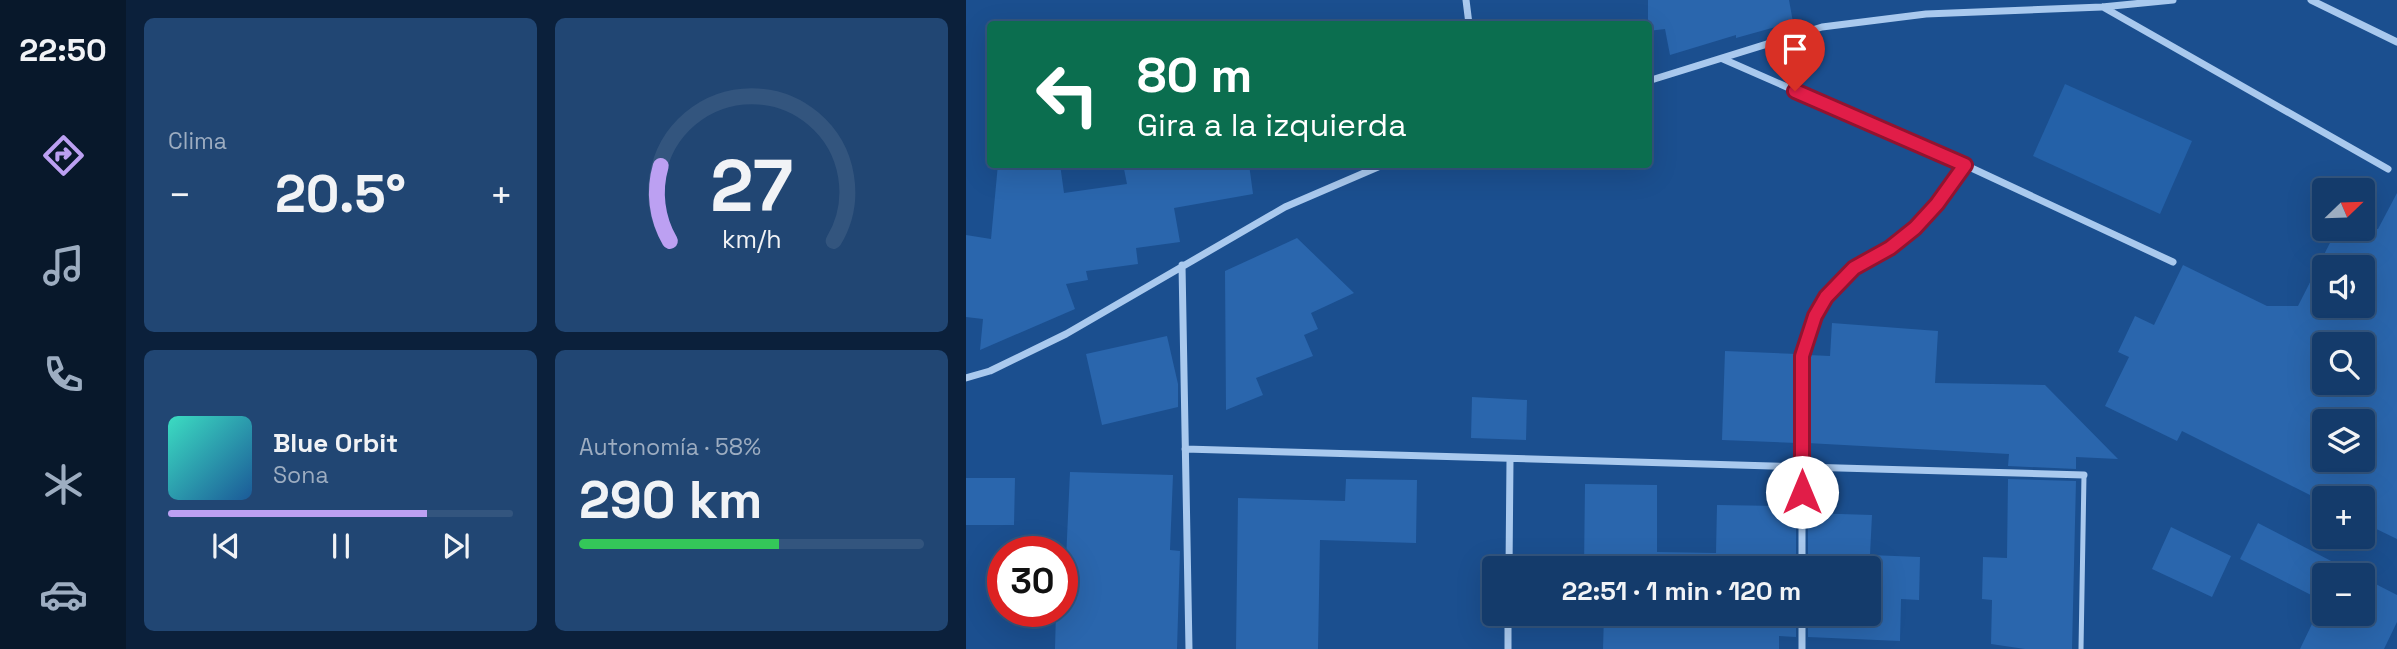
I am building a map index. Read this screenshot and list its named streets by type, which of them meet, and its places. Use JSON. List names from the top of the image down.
{
  "north": "top right",
  "page": {
    "tabs": "22:50",
    "tile": [
      "Clima",
      ["Autonomía · 58%", "290 km"]
    ],
    "turn": ["80 m", "Gira a la izquierda"],
    "heat": ["−", "20.5°", "+"],
    "map_buttons": ["+", "−"],
    "song": ["Blue Orbit", "Sona"],
    "limit": "30",
    "trip": "22:51 · 1 min · 120 m",
    "gauge": ["27", "km/h"]
  }
}
